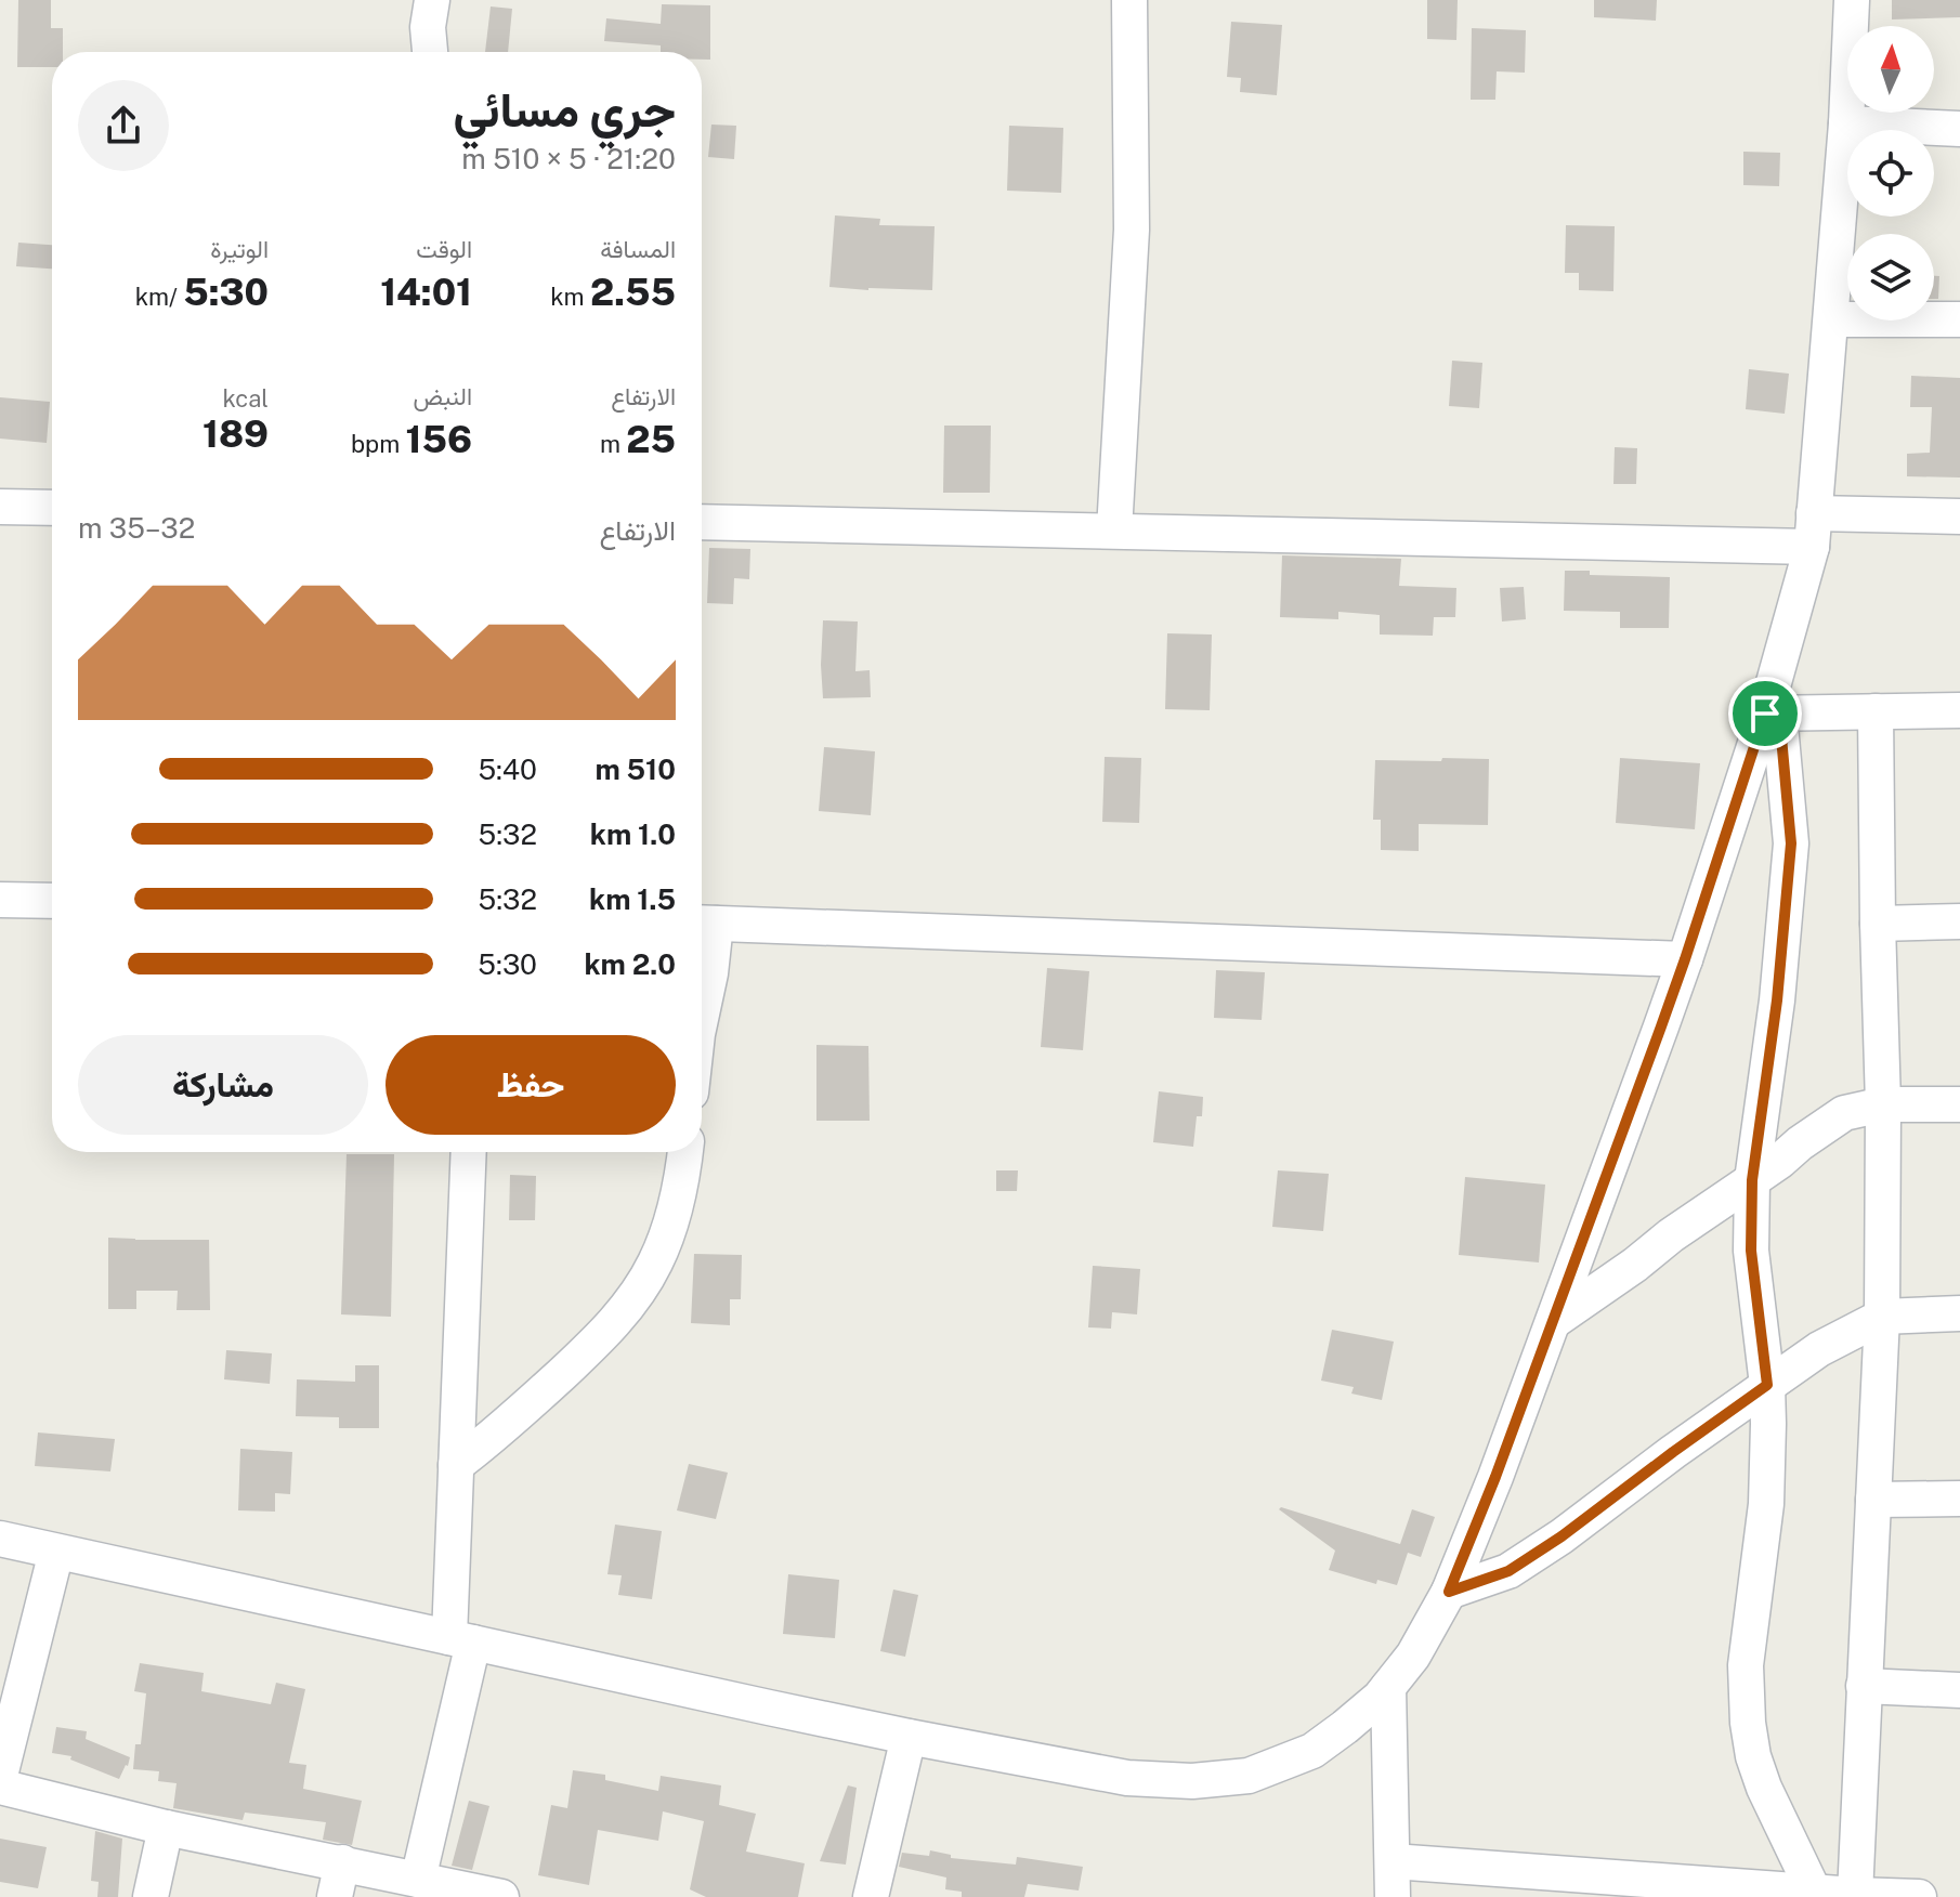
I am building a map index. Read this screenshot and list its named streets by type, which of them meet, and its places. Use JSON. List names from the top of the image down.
{
  "north": "top",
  "page": {
    "heading": ["جري مسائي", "21:20 · 5 × 510 m"],
    "stats": [
      ["المسافة", "2.55 km"],
      ["الوقت", "14:01"],
      ["الوتيرة", "5:30 /km"],
      ["الارتفاع", "25 m"],
      ["النبض", "156 bpm"],
      ["kcal", "189"]
    ],
    "chart": ["الارتفاع", "32–35 m"],
    "list": [
      {
        "name": "510 m",
        "note": "5:40"
      },
      {
        "name": "1.0 km",
        "note": "5:32"
      },
      {
        "name": "1.5 km",
        "note": "5:32"
      },
      {
        "name": "2.0 km",
        "note": "5:30"
      }
    ],
    "buttons": ["حفظ", "مشاركة"]
  }
}
